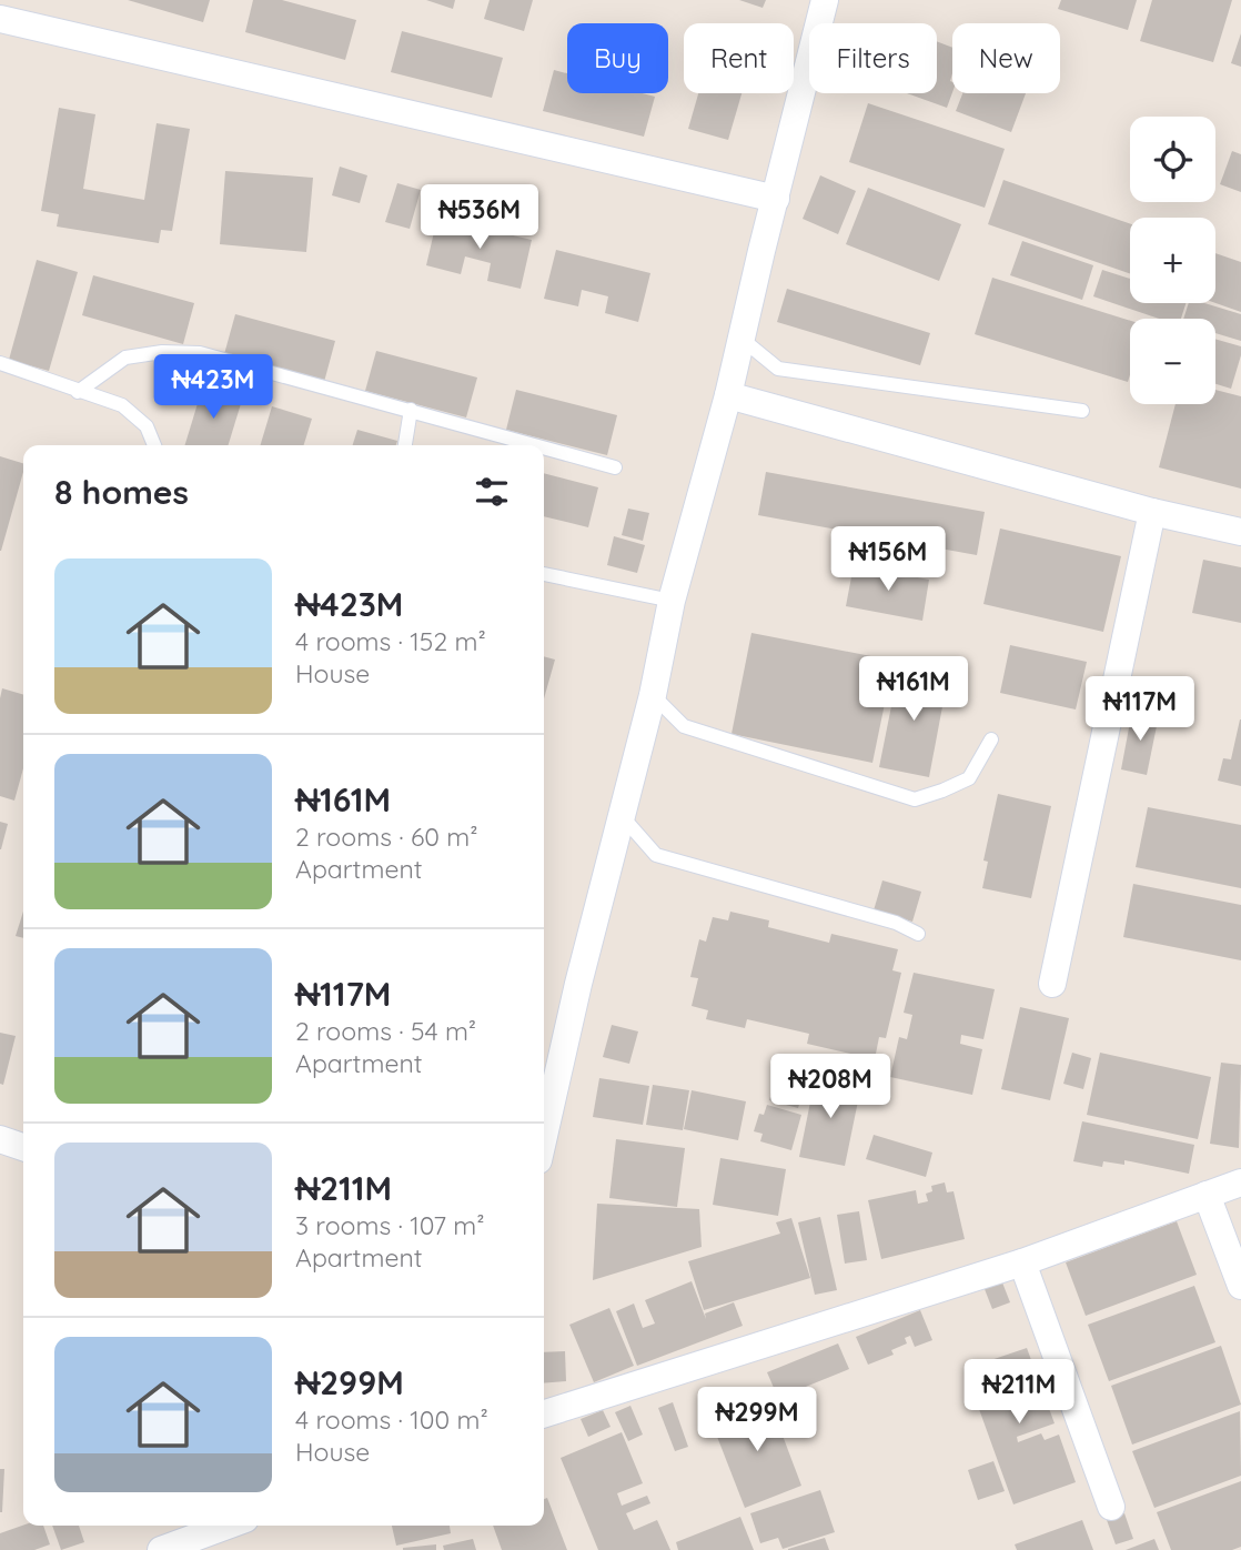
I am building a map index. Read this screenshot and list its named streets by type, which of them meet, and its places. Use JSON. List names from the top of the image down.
{
  "page": {
    "chip": [
      "Buy",
      "Rent",
      "Filters",
      "New"
    ],
    "map_buttons": ["+", "−"],
    "price": [
      "₦536M",
      "₦423M",
      "₦156M",
      "₦161M",
      "₦117M",
      "₦208M",
      "₦211M",
      "₦299M"
    ],
    "heading": "8 homes",
    "list": [
      {
        "name": "₦423M",
        "note": "4 rooms · 152 m² · House"
      },
      {
        "name": "₦161M",
        "note": "2 rooms · 60 m² · Apartment"
      },
      {
        "name": "₦117M",
        "note": "2 rooms · 54 m² · Apartment"
      },
      {
        "name": "₦211M",
        "note": "3 rooms · 107 m² · Apartment"
      },
      {
        "name": "₦299M",
        "note": "4 rooms · 100 m² · House"
      }
    ]
  }
}
